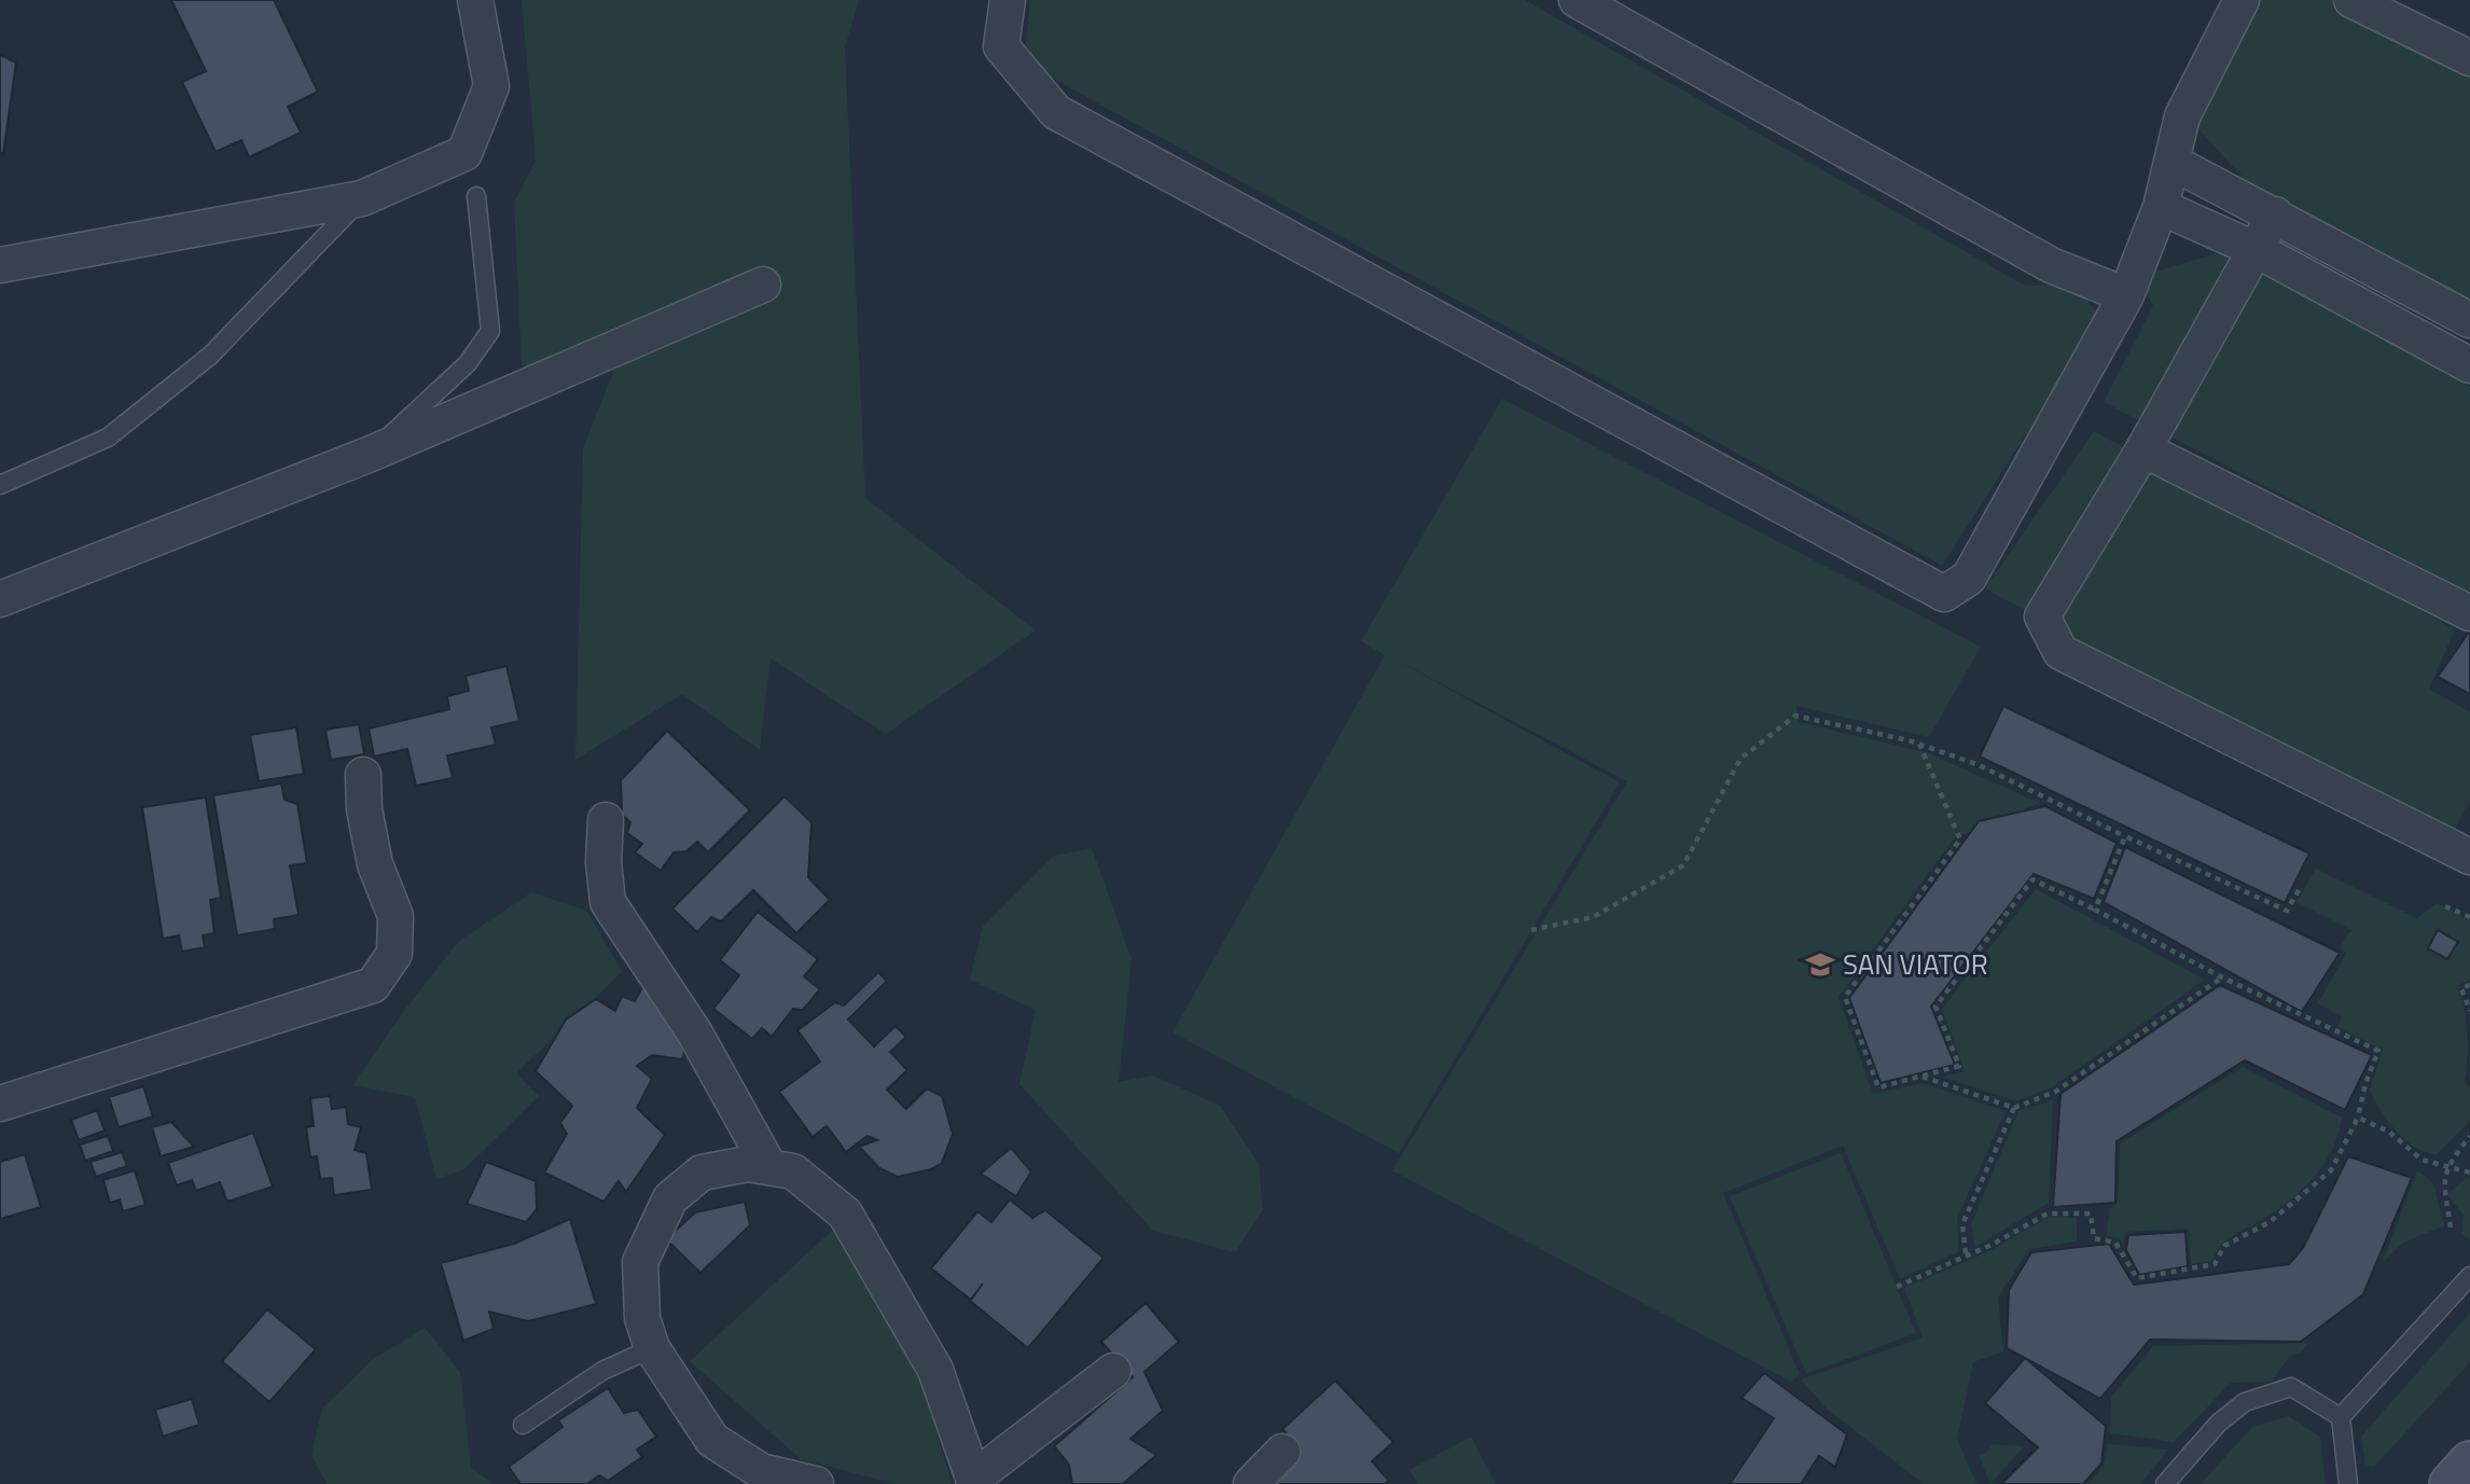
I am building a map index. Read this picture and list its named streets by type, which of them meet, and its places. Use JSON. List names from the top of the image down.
{
  "places": {
    "school or university": ["SAN VIATOR"]
  }
}
